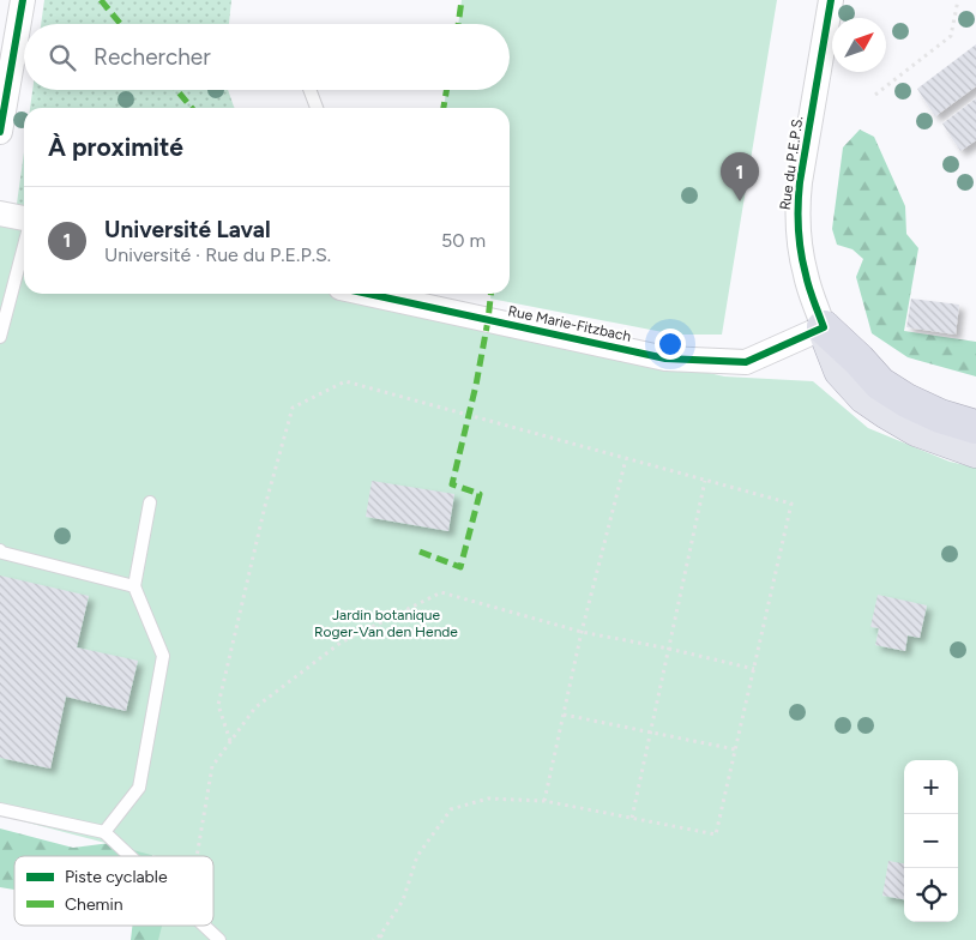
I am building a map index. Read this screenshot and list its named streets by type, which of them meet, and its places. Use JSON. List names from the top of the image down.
{
  "streets": {
    "street": ["Rue du P.E.P.S.", "Rue Marie-Fitzbach"]
  },
  "crossings": [
    ["Rue du P.E.P.S.", "Rue Marie-Fitzbach"]
  ],
  "parks": ["Jardin botanique Roger-Van den Hende"],
  "legend": ["Piste cyclable", "Chemin"],
  "north": "top right",
  "page": {
    "search": "Rechercher",
    "heading": "À proximité",
    "pins": "1",
    "list": [
      {
        "mark": "1",
        "name": "Université Laval",
        "note": "Université · Rue du P.E.P.S.",
        "value": "50 m"
      }
    ],
    "map_buttons": ["+", "−"]
  }
}
